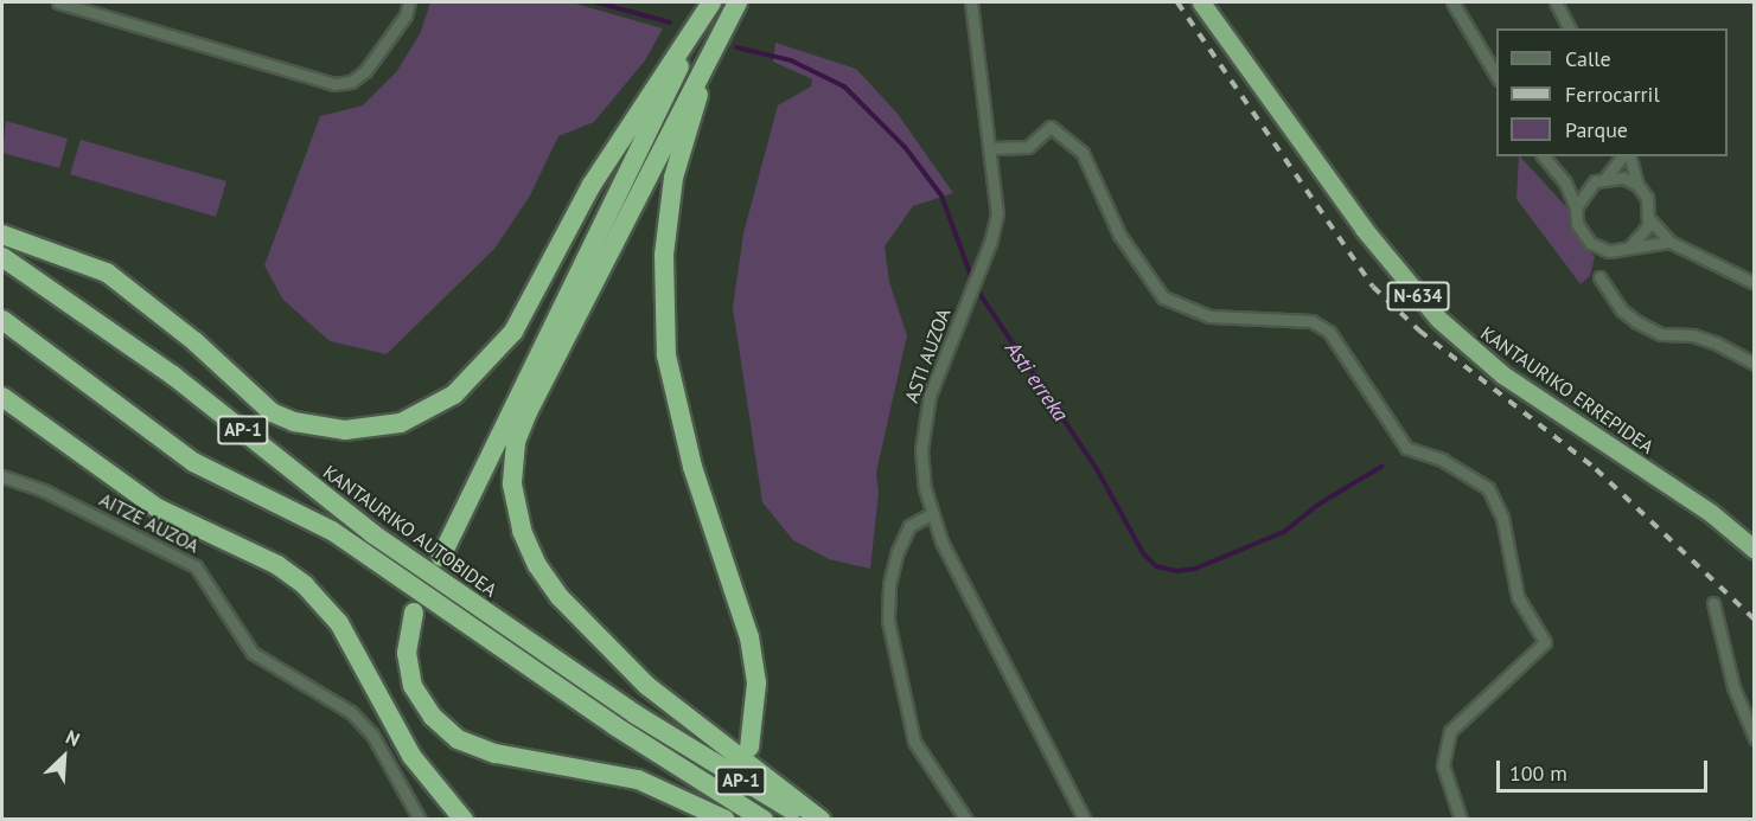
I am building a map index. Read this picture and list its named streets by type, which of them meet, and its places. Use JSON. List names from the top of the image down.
{
  "streets": {
    "highway": [
      "N-634",
      "KANTAURIKO ERREPIDEA",
      "AP-1",
      "KANTAURIKO AUTOBIDEA"
    ],
    "street": ["ASTI AUZOA", "AITZE AUZOA"]
  },
  "water": ["Asti erreka"],
  "legend": ["Calle", "Ferrocarril", "Parque"],
  "scale_bar": "100 m",
  "north": "top right"
}
